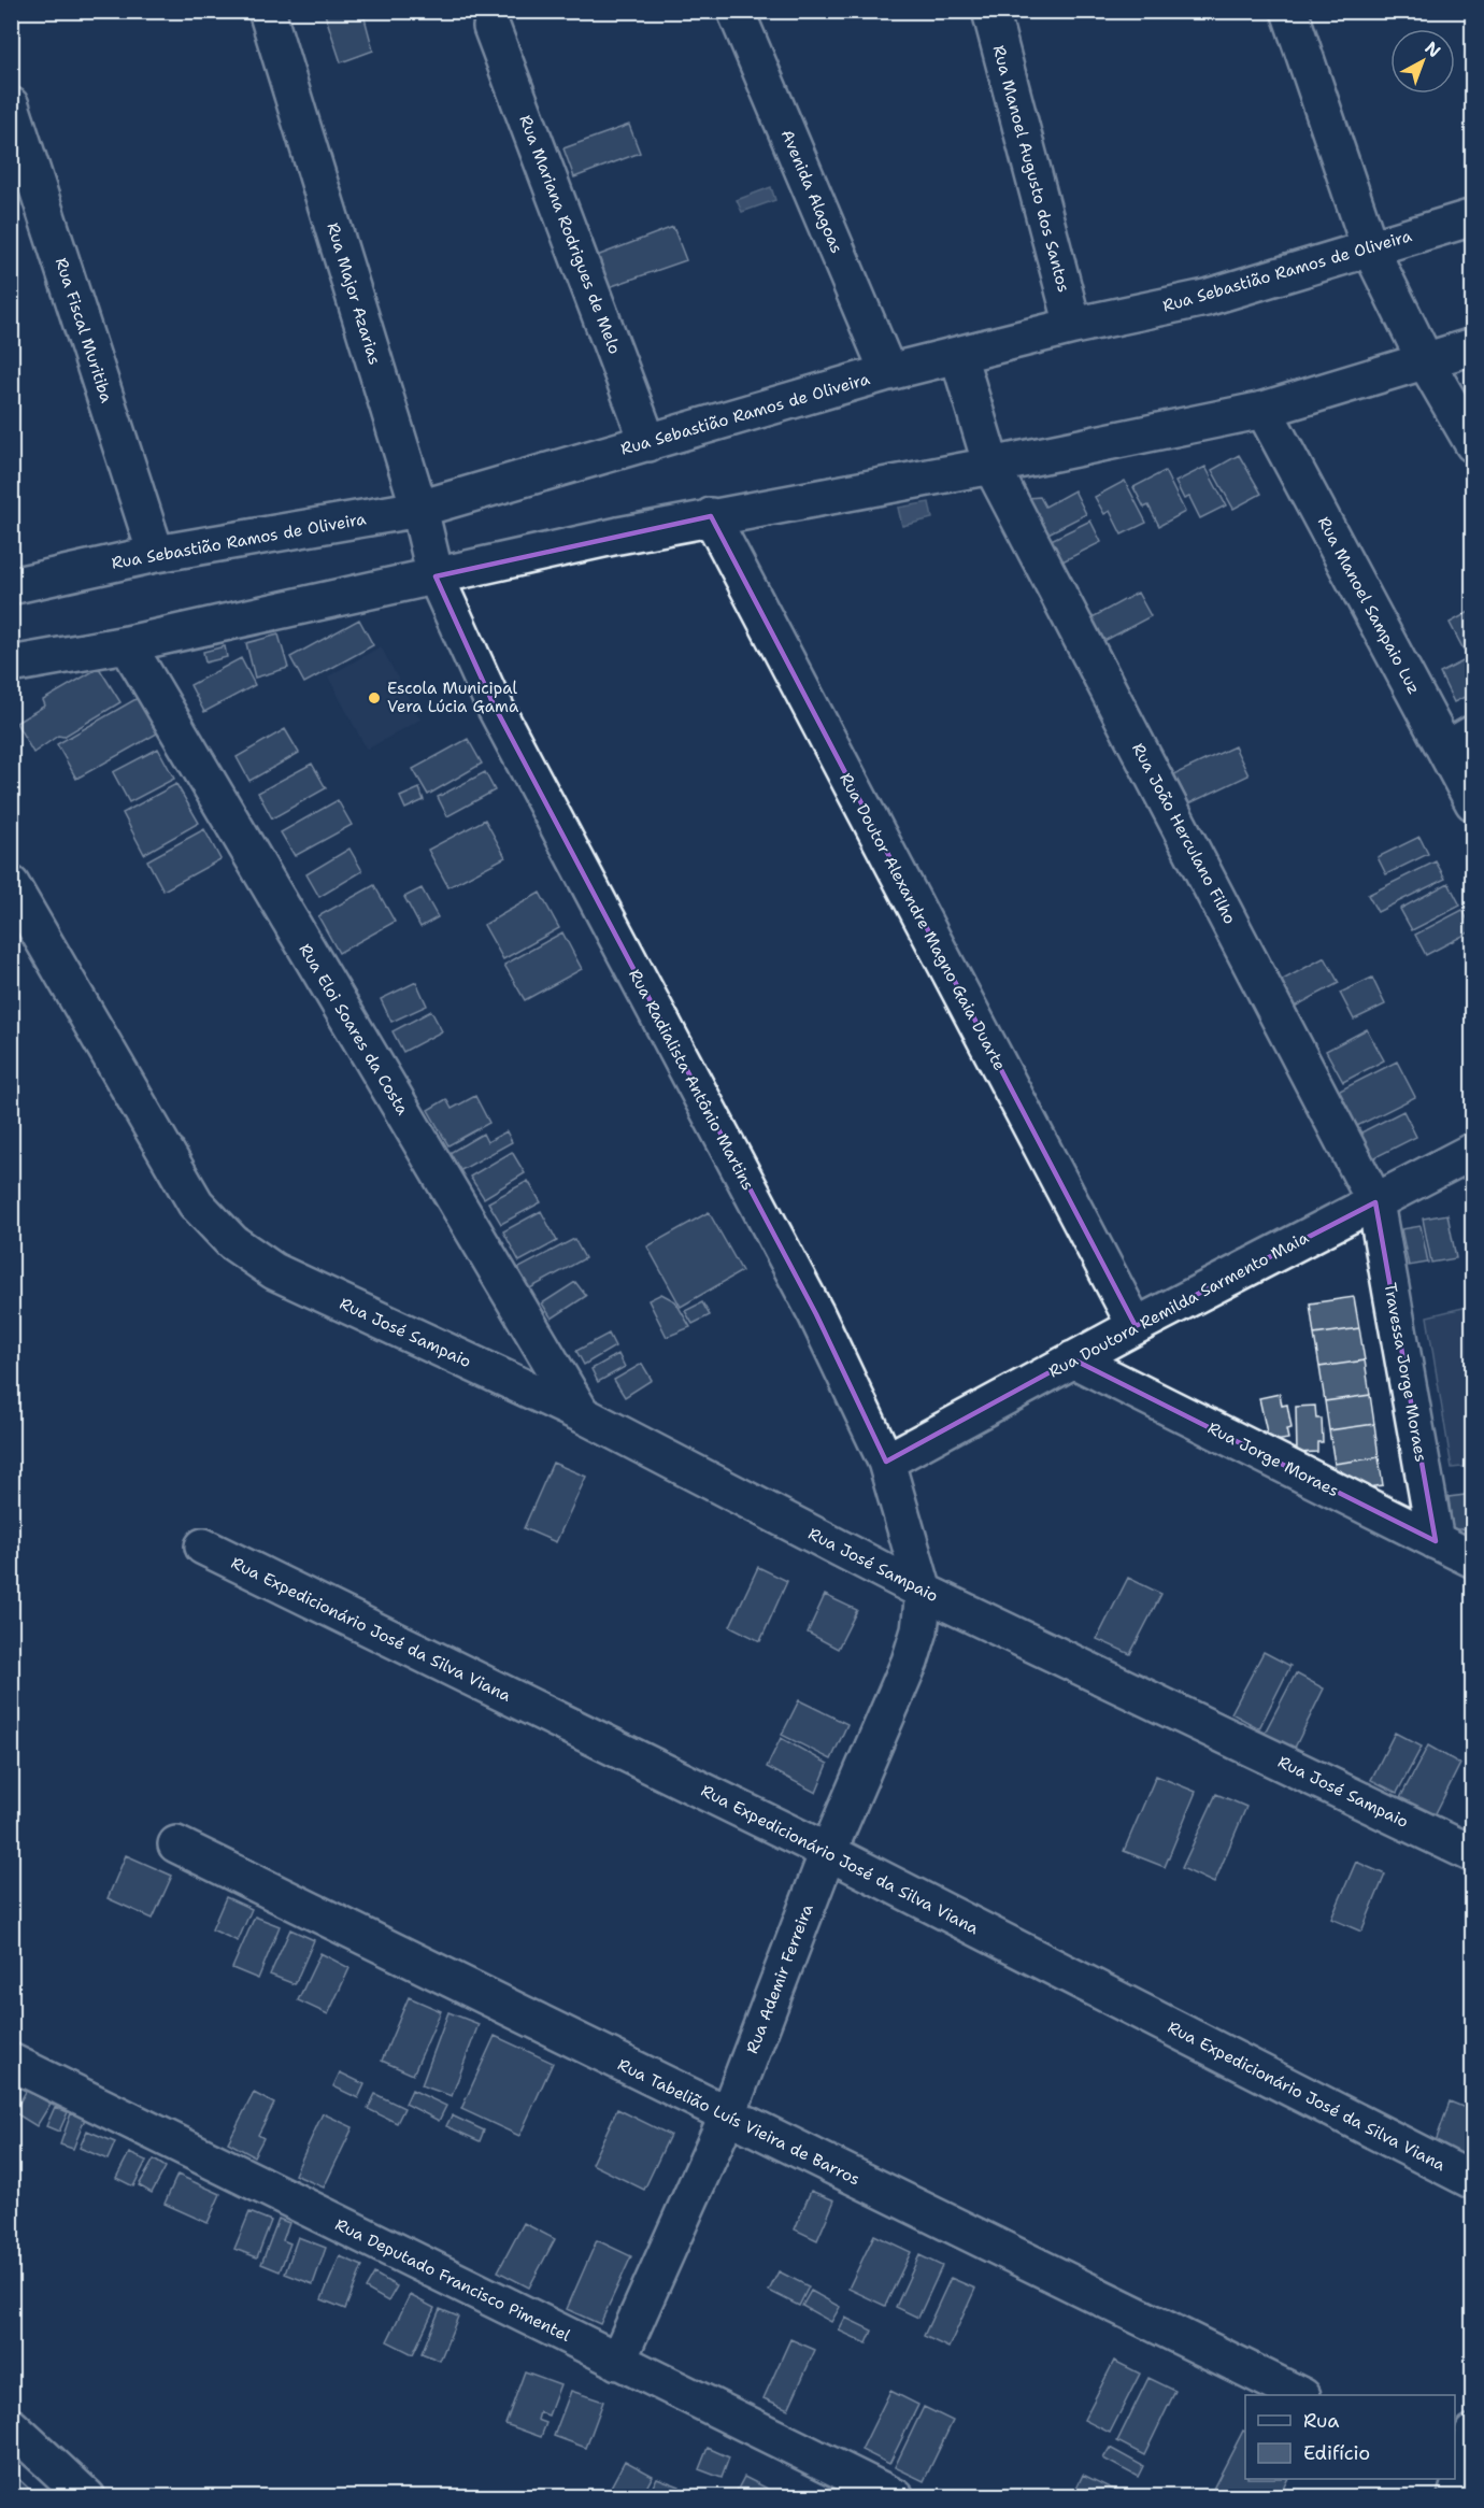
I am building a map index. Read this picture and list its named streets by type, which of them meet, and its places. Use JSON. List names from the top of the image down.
{
  "streets": {
    "street": [
      "Rua Manoel Augusto dos Santos",
      "Avenida Alagoas",
      "Rua Mariana Rodrigues de Melo",
      "Rua Sebastião Ramos de Oliveira",
      "Rua Major Azarias",
      "Rua Fiscal Muritiba",
      "Rua Manoel Sampaio Luz",
      "Rua João Herculano Filho",
      "Rua Doutor Alexandre Magno Gaia Duarte",
      "Rua Eloi Soares da Costa",
      "Rua Radialista Antônio Martins",
      "Rua Doutora Remilda Sarmento Maia",
      "Rua José Sampaio",
      "Travessa Jorge Moraes",
      "Rua Jorge Moraes",
      "Rua Expedicionário José da Silva Viana",
      "Rua Ademir Ferreira",
      "Rua Tabelião Luís Vieira de Barros",
      "Rua Deputado Francisco Pimentel"
    ]
  },
  "crossings": [
    ["Rua Manoel Augusto dos Santos", "Rua Sebastião Ramos de Oliveira"],
    ["Avenida Alagoas", "Rua Sebastião Ramos de Oliveira"],
    ["Rua Mariana Rodrigues de Melo", "Rua Sebastião Ramos de Oliveira"],
    ["Rua Sebastião Ramos de Oliveira", "Rua Major Azarias"],
    ["Rua Sebastião Ramos de Oliveira", "Rua Fiscal Muritiba"],
    ["Rua Sebastião Ramos de Oliveira", "Rua João Herculano Filho"],
    ["Rua Major Azarias", "Rua Radialista Antônio Martins"],
    ["Rua João Herculano Filho", "Rua Doutora Remilda Sarmento Maia"],
    ["Rua João Herculano Filho", "Travessa Jorge Moraes"],
    ["Rua Doutor Alexandre Magno Gaia Duarte", "Rua Doutora Remilda Sarmento Maia"],
    ["Rua Eloi Soares da Costa", "Rua José Sampaio"],
    ["Rua Radialista Antônio Martins", "Rua Doutora Remilda Sarmento Maia"],
    ["Rua Radialista Antônio Martins", "Rua José Sampaio"],
    ["Rua Radialista Antônio Martins", "Rua Ademir Ferreira"],
    ["Rua Doutora Remilda Sarmento Maia", "Travessa Jorge Moraes"],
    ["Rua Doutora Remilda Sarmento Maia", "Rua Jorge Moraes"],
    ["Rua José Sampaio", "Rua Ademir Ferreira"],
    ["Travessa Jorge Moraes", "Rua Jorge Moraes"],
    ["Rua Expedicionário José da Silva Viana", "Rua Ademir Ferreira"],
    ["Rua Ademir Ferreira", "Rua Tabelião Luís Vieira de Barros"],
    ["Rua Ademir Ferreira", "Rua Deputado Francisco Pimentel"]
  ],
  "places": ["Escola Municipal Vera Lúcia Gama"],
  "legend": ["Rua", "Edifício"],
  "north": "top right"
}
